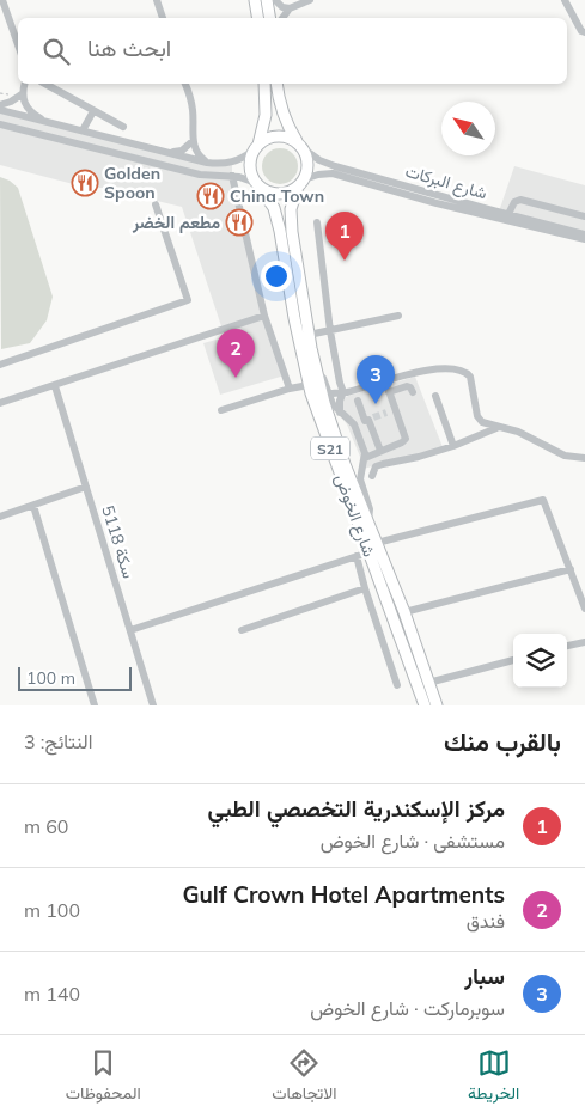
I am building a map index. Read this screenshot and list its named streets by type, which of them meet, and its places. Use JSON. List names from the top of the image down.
{
  "streets": {
    "main road": ["S21", "شارع الخوض"],
    "street": ["شارع البركات", "سكة 5118"]
  },
  "crossings": [
    ["شارع البركات", "S21"],
    ["شارع البركات", "شارع الخوض"],
    ["S21", "شارع الخوض"]
  ],
  "places": {
    "restaurant": ["Golden Spoon", "China Town", "مطعم الخضر"]
  },
  "scale_bar": "100 m",
  "north": "top left",
  "page": {
    "search": "ابحث هنا",
    "pins": ["1", "2", "3"],
    "scale": "100 m",
    "heading": ["بالقرب منك", "النتائج: 3"],
    "list": [
      {
        "mark": "1",
        "name": "مركز الإسكندرية التخصصي الطبي",
        "note": "مستشفى · شارع الخوض",
        "value": "60 m"
      },
      {
        "mark": "2",
        "name": "Gulf Crown Hotel Apartments",
        "note": "فندق",
        "value": "100 m"
      },
      {
        "mark": "3",
        "name": "سبار",
        "note": "سوبرماركت · شارع الخوض",
        "value": "140 m"
      }
    ],
    "nav": ["الخريطة", "الاتجاهات", "المحفوظات"]
  }
}
